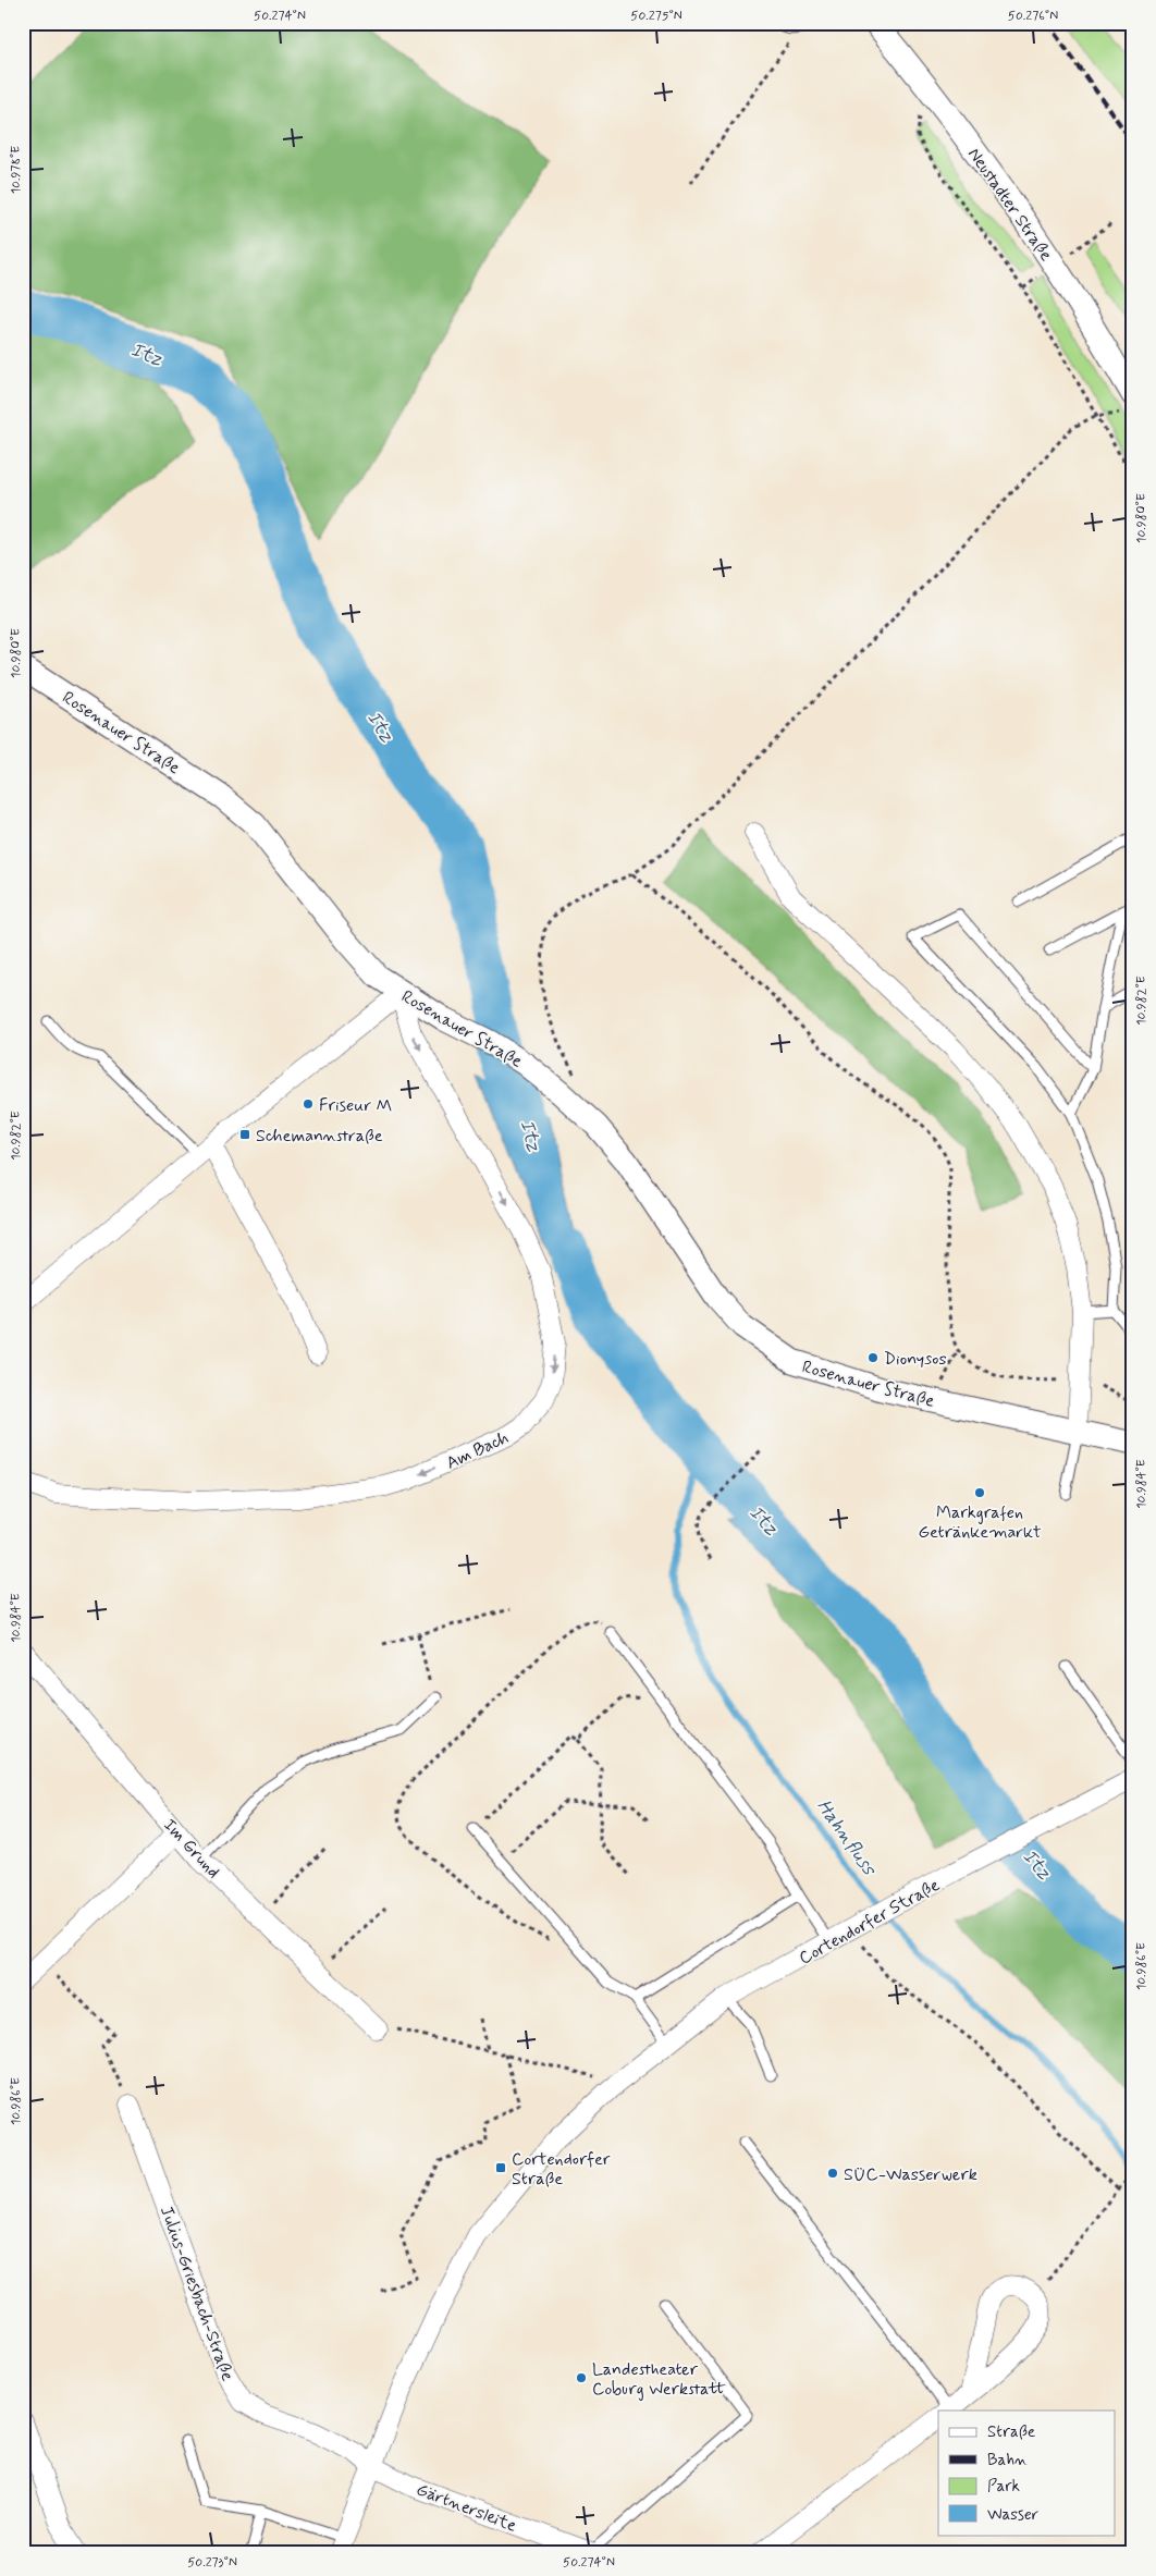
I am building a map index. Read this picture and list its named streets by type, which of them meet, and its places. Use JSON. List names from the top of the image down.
{
  "streets": {
    "street": [
      "Neustadter Straße",
      "Rosenauer Straße",
      "Am Bach",
      "Im Grund",
      "Cortendorfer Straße",
      "Julius-Griesbach-Straße",
      "Gärtnersleite"
    ]
  },
  "crossings": [
    ["Rosenauer Straße", "Am Bach"],
    ["Cortendorfer Straße", "Julius-Griesbach-Straße"],
    ["Cortendorfer Straße", "Gärtnersleite"],
    ["Julius-Griesbach-Straße", "Gärtnersleite"]
  ],
  "water": ["Itz", "Hahnfluss"],
  "places": {
    "other": [
      "Friseur M",
      "Dionysos",
      "Markgrafen Getränkemarkt",
      "SÜC-Wasserwerk",
      "Landestheater Coburg Werkstatt"
    ],
    "transit": ["Schemannstraße", "Cortendorfer Straße"]
  },
  "legend": [
    "Straße",
    "Bahn",
    "Park",
    "Wasser"
  ],
  "coordinates": [
    "50.274°N",
    "50.275°N",
    "50.276°N",
    "10.978°E",
    "10.980°E",
    "10.982°E",
    "10.984°E",
    "10.986°E",
    "50.273°N"
  ]
}
